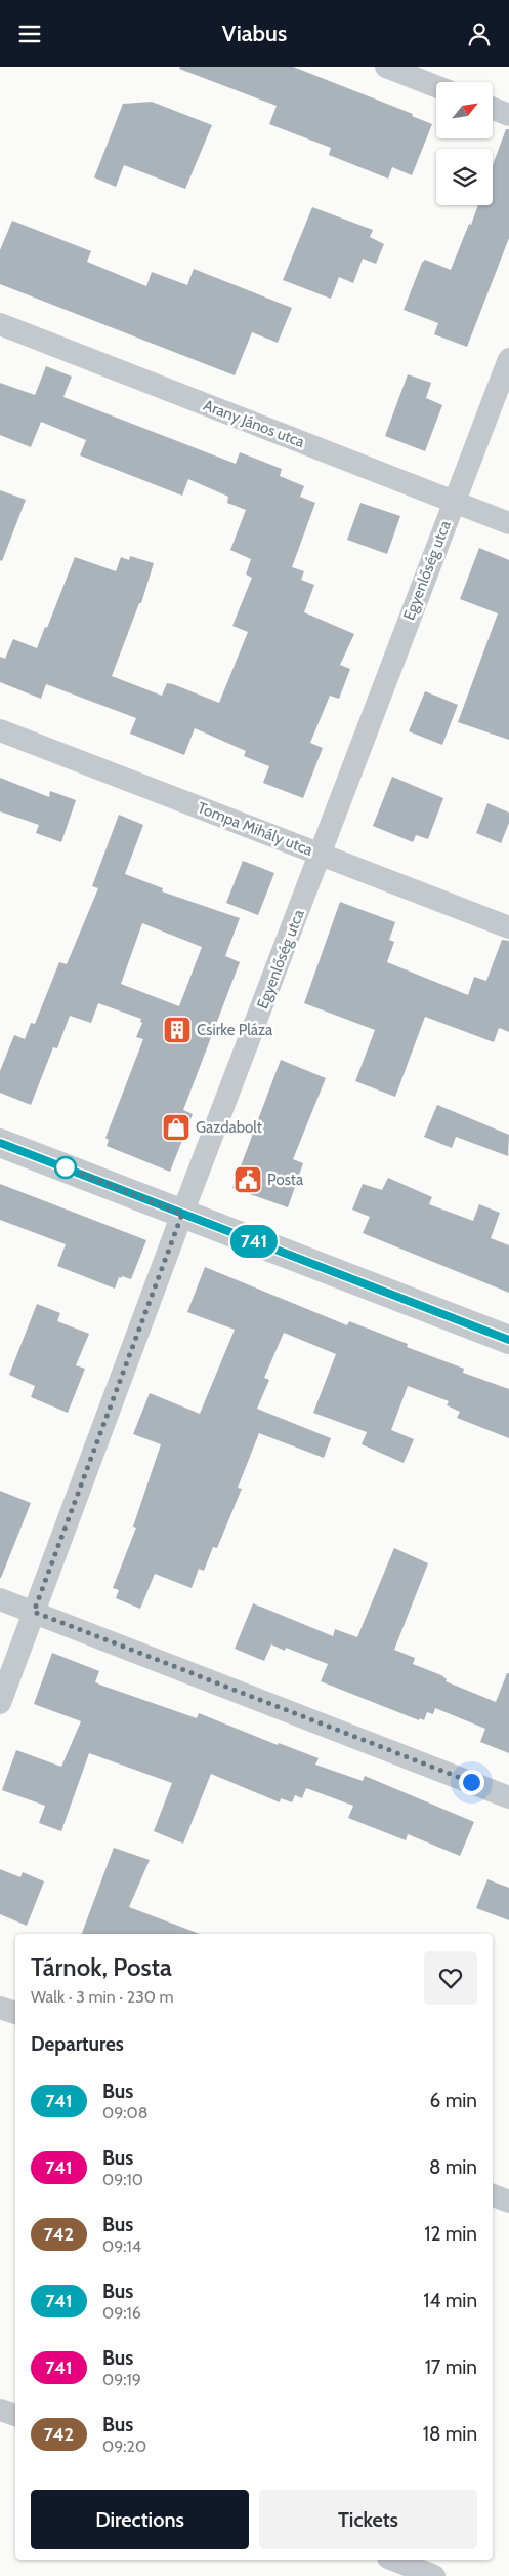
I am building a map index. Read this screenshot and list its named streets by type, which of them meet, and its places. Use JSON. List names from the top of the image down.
{
  "streets": {
    "street": ["Arany János utca", "Egyenlőség utca", "Tompa Mihály utca"]
  },
  "crossings": [
    ["Arany János utca", "Egyenlőség utca"],
    ["Egyenlőség utca", "Tompa Mihály utca"]
  ],
  "places": {
    "building": ["Csirke Pláza"],
    "shop": ["Gazdabolt"],
    "public building": ["Posta"]
  },
  "lines": ["bus line 741"],
  "north": "top right",
  "page": {
    "header": "Viabus",
    "on_map": "741",
    "heading": [
      ["Tárnok, Posta", "Walk · 3 min · 230 m"],
      "Departures"
    ],
    "list": [
      {
        "mark": "741",
        "name": "Bus",
        "note": "09:08",
        "value": "6 min"
      },
      {
        "mark": "741",
        "name": "Bus",
        "note": "09:10",
        "value": "8 min"
      },
      {
        "mark": "742",
        "name": "Bus",
        "note": "09:14",
        "value": "12 min"
      },
      {
        "mark": "741",
        "name": "Bus",
        "note": "09:16",
        "value": "14 min"
      },
      {
        "mark": "741",
        "name": "Bus",
        "note": "09:19",
        "value": "17 min"
      },
      {
        "mark": "742",
        "name": "Bus",
        "note": "09:20",
        "value": "18 min"
      }
    ],
    "buttons": ["Directions", "Tickets"]
  }
}
